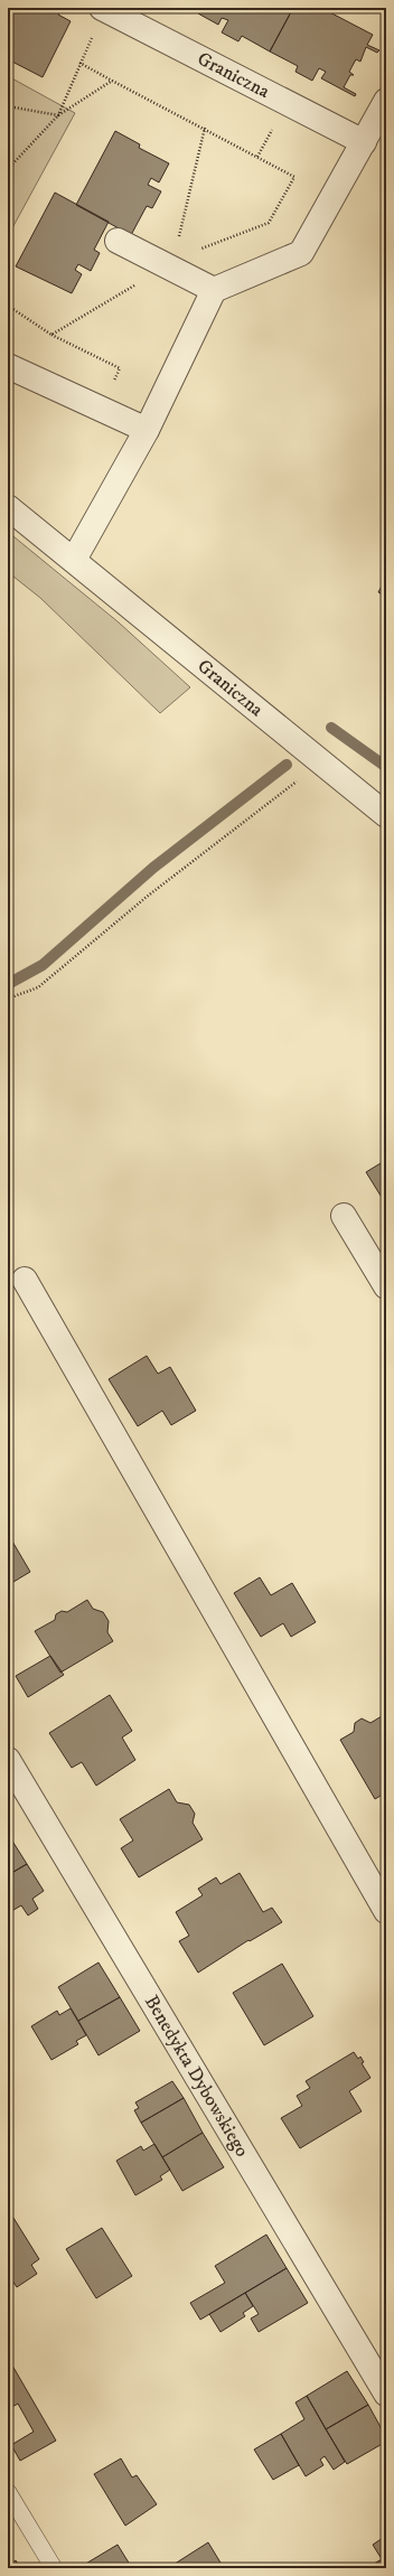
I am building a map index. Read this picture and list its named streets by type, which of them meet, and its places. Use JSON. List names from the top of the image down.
{
  "streets": {
    "street": ["Graniczna", "Benedykta Dybowskiego"]
  }
}
